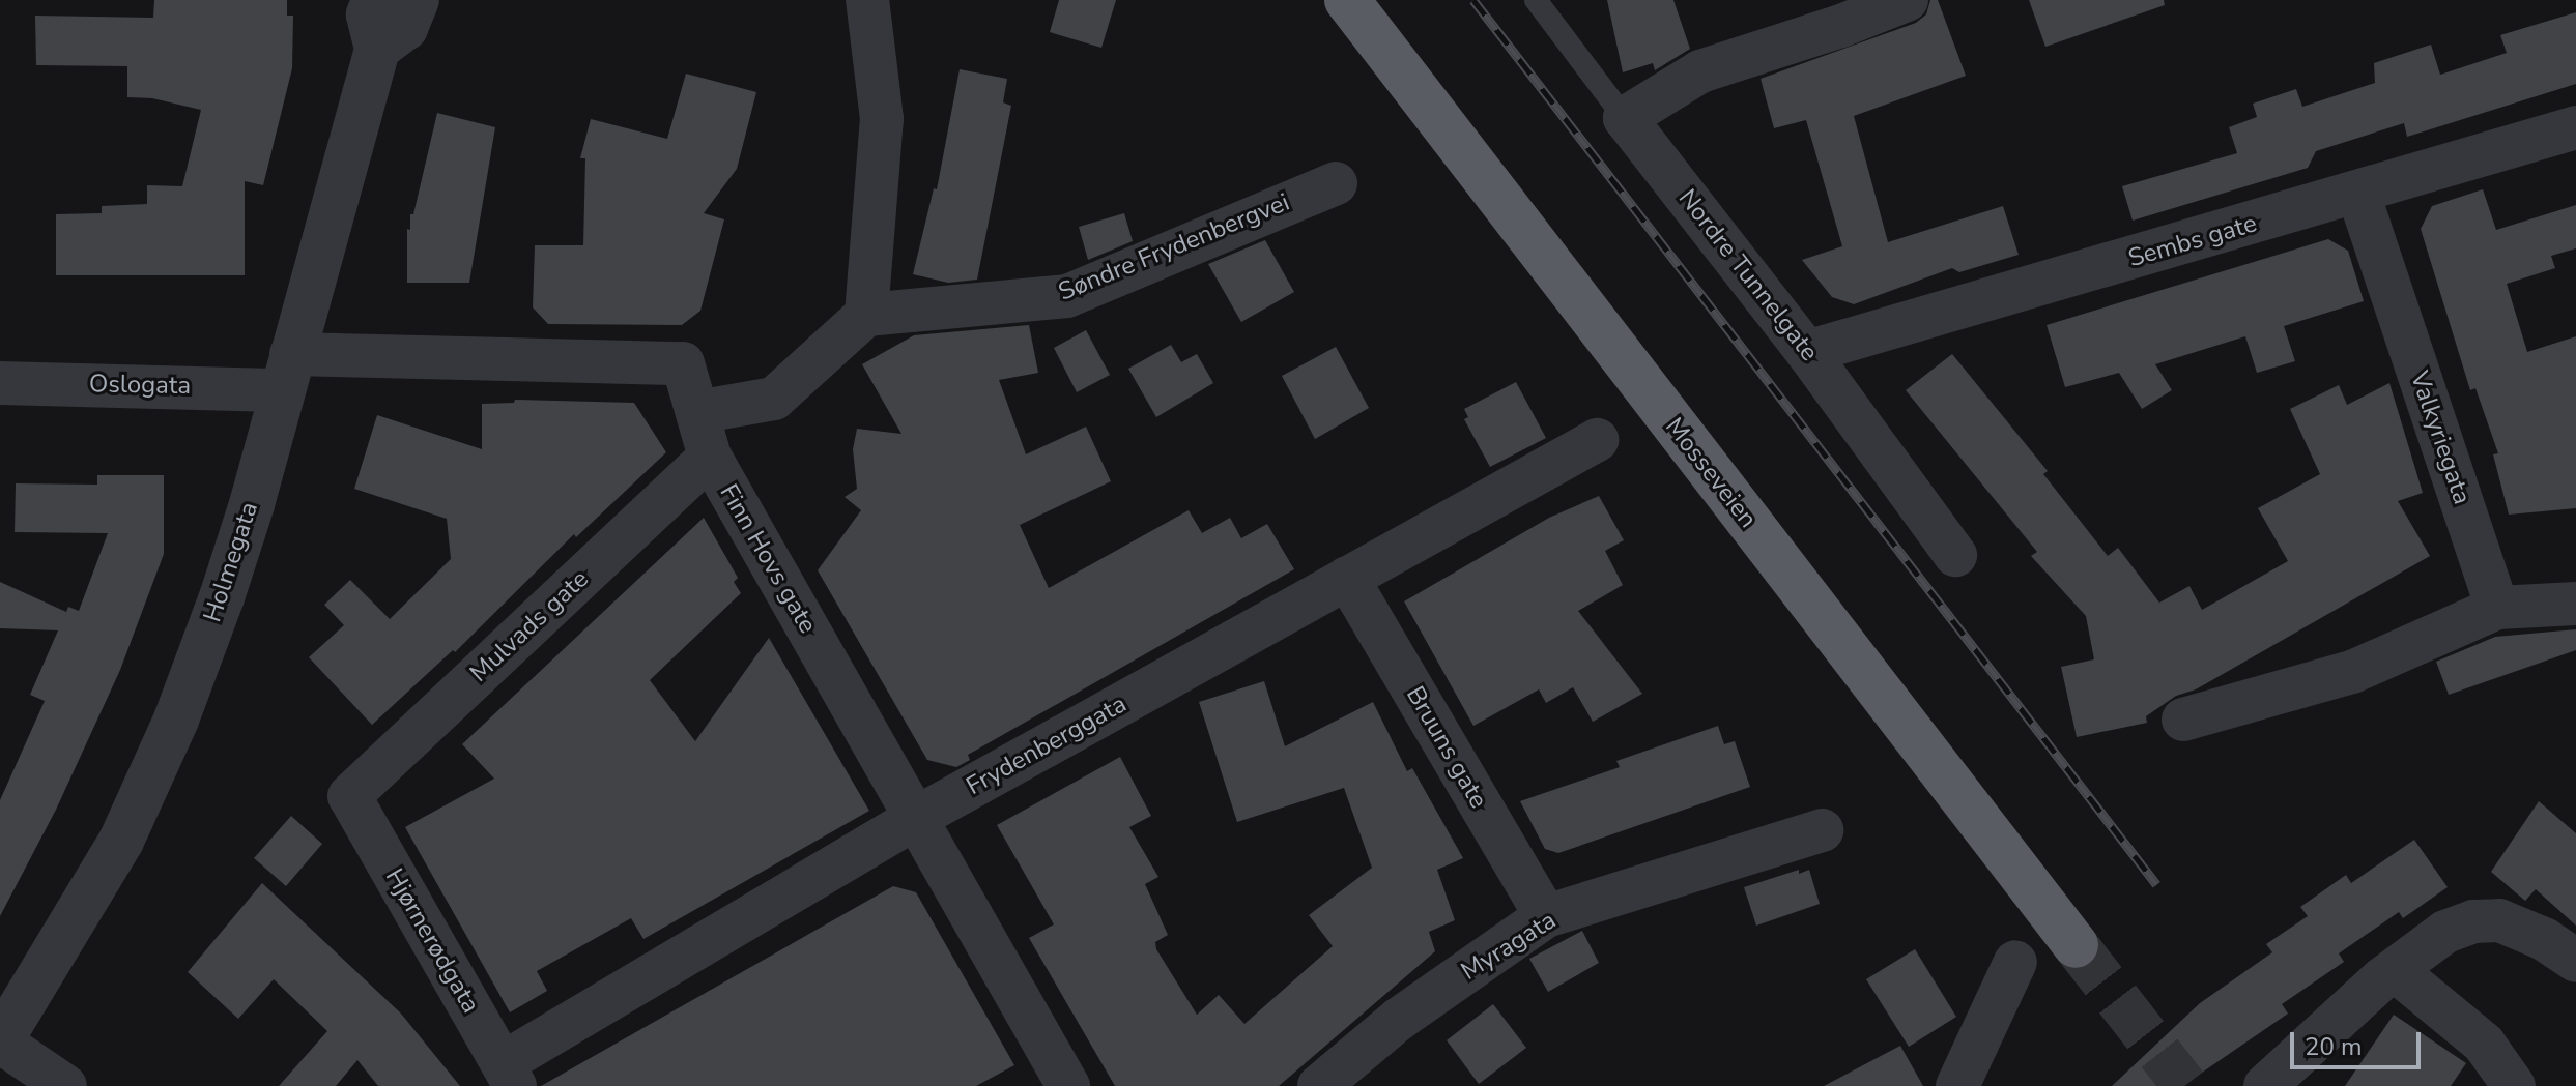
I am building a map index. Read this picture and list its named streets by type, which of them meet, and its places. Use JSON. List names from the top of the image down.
{
  "streets": {
    "highway": ["Mosseveien"],
    "street": [
      "Sembs gate",
      "Søndre Frydenbergvei",
      "Nordre Tunnelgate",
      "Oslogata",
      "Valkyriegata",
      "Finn Hovs gate",
      "Holmegata",
      "Mulvads gate",
      "Frydenberggata",
      "Bruuns gate",
      "Hjørnerødgata",
      "Myragata"
    ]
  },
  "crossings": [
    ["Sembs gate", "Nordre Tunnelgate"],
    ["Sembs gate", "Valkyriegata"],
    ["Oslogata", "Finn Hovs gate"],
    ["Oslogata", "Holmegata"],
    ["Finn Hovs gate", "Holmegata"],
    ["Finn Hovs gate", "Mulvads gate"],
    ["Finn Hovs gate", "Frydenberggata"],
    ["Mulvads gate", "Hjørnerødgata"],
    ["Frydenberggata", "Bruuns gate"],
    ["Frydenberggata", "Hjørnerødgata"],
    ["Bruuns gate", "Myragata"]
  ],
  "scale_bar": "20 m"
}
